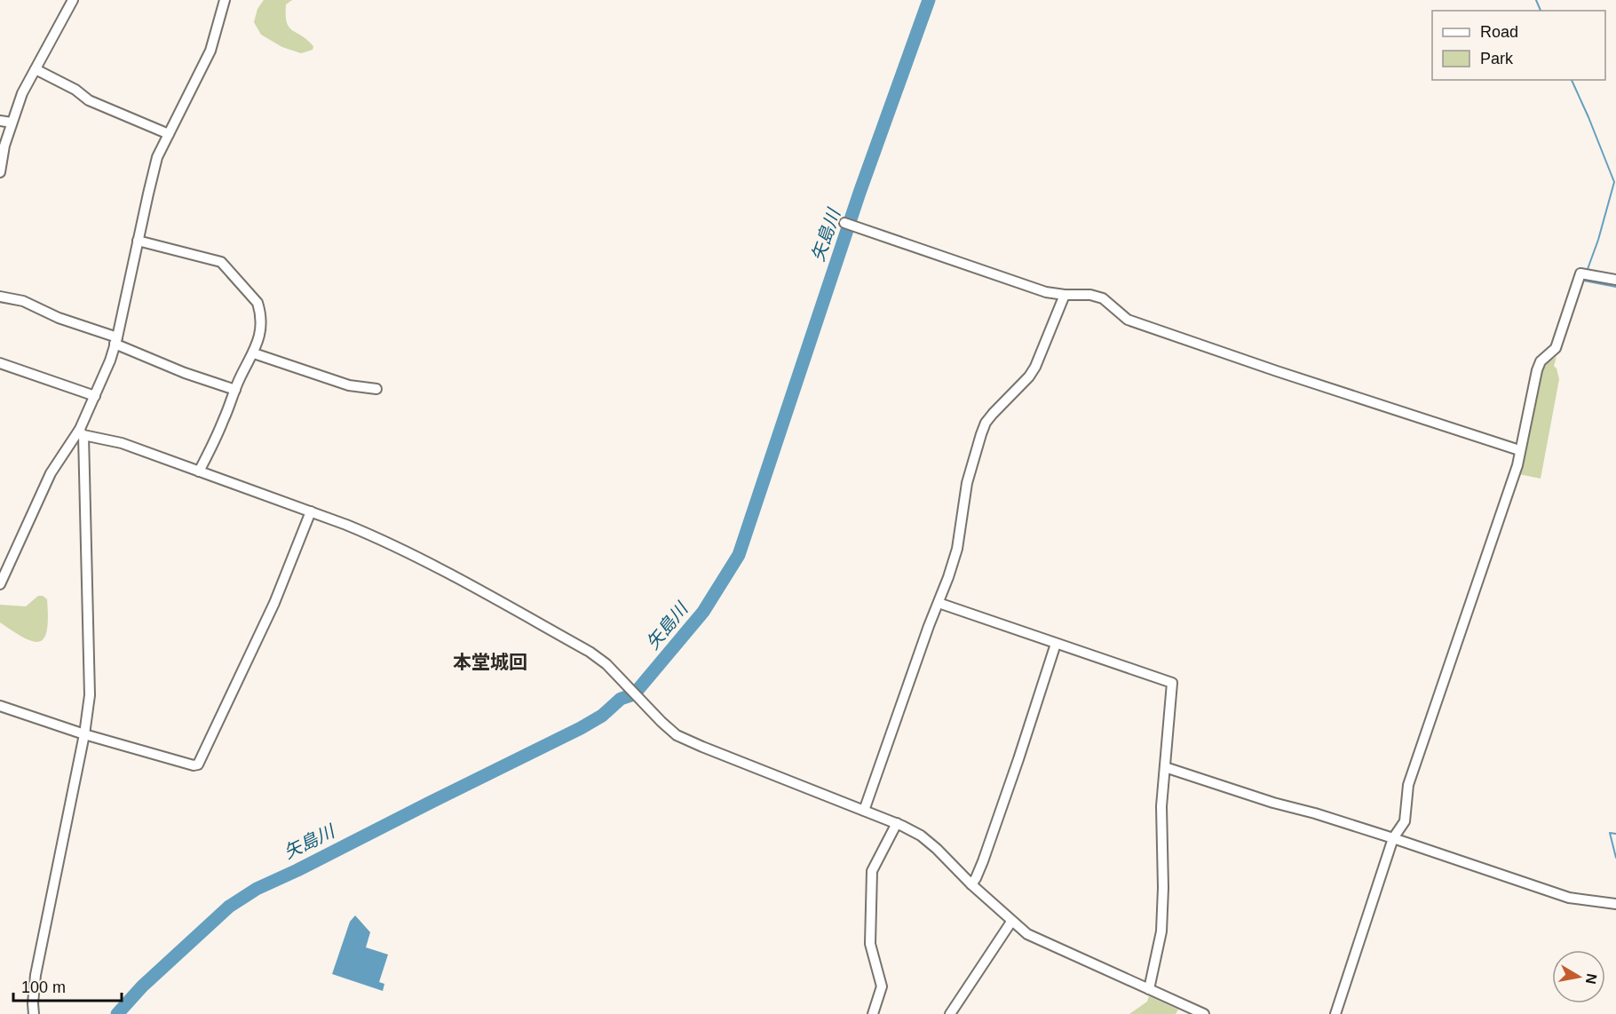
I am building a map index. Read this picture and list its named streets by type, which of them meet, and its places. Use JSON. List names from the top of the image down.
{
  "districts": ["本堂城回"],
  "water": ["矢島川"],
  "legend": ["Road", "Park"],
  "scale_bar": "100 m",
  "north": "right"
}
